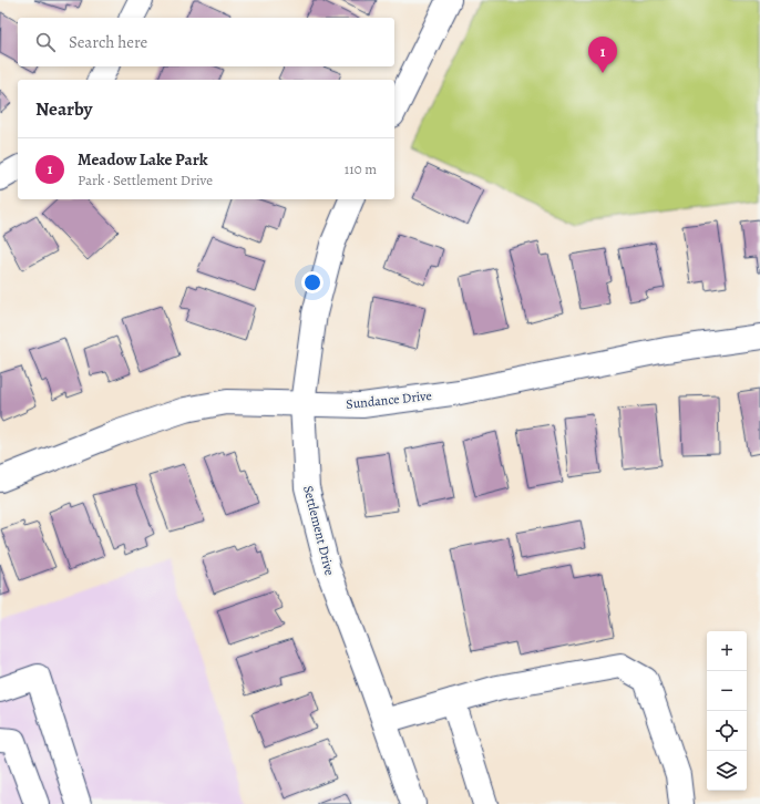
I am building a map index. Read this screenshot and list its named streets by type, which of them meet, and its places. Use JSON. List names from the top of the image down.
{
  "streets": {
    "street": ["Sundance Drive", "Settlement Drive"]
  },
  "crossings": [
    ["Sundance Drive", "Settlement Drive"]
  ],
  "page": {
    "search": "Search here",
    "pins": "1",
    "heading": "Nearby",
    "list": [
      {
        "mark": "1",
        "name": "Meadow Lake Park",
        "note": "Park · Settlement Drive",
        "value": "110 m"
      }
    ],
    "map_buttons": ["+", "−"]
  }
}
